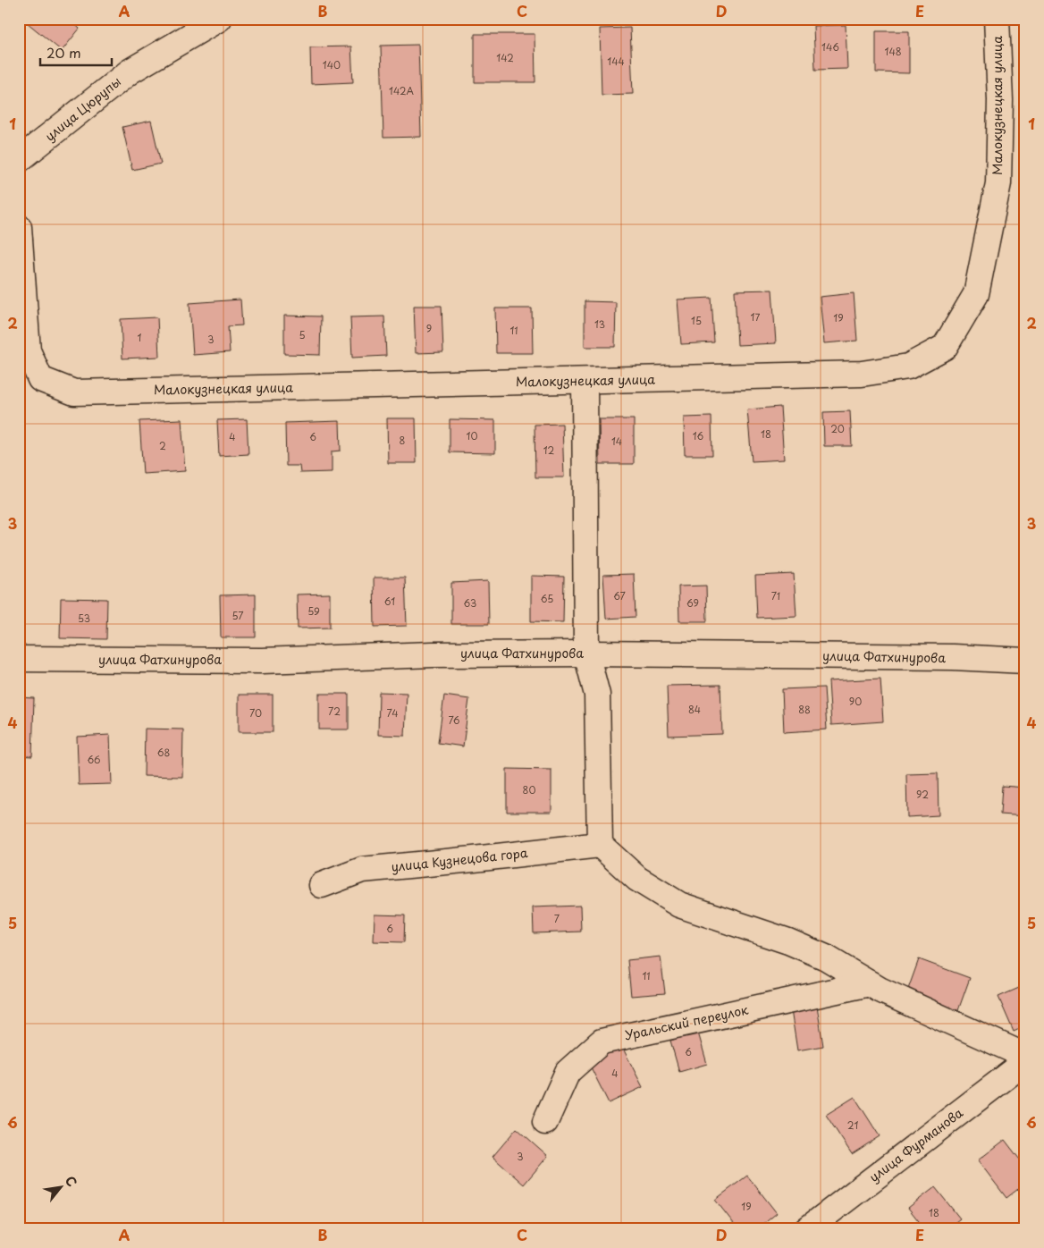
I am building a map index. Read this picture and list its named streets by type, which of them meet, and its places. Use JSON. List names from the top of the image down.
{
  "streets": {
    "street": [
      "Малокузнецкая улица",
      "улица Цюрупы",
      "улица Фатхинурова",
      "улица Кузнецова гора",
      "Уральский переулок",
      "улица Фурманова"
    ]
  },
  "house_numbers": [
    "146",
    "148",
    "142",
    "144",
    "140",
    "142А",
    "17",
    "19",
    "15",
    "13",
    "9",
    "11",
    "5",
    "1",
    "3",
    "20",
    "18",
    "10",
    "16",
    "4",
    "6",
    "8",
    "14",
    "2",
    "12",
    "67",
    "71",
    "65",
    "61",
    "63",
    "69",
    "59",
    "57",
    "53",
    "90",
    "84",
    "88",
    "72",
    "70",
    "74",
    "76",
    "68",
    "66",
    "80",
    "92",
    "7",
    "6",
    "11",
    "6",
    "4",
    "21",
    "3",
    "19",
    "18"
  ],
  "scale_bar": "20 m",
  "north": "top right",
  "grid": {
    "columns": [
      "A",
      "B",
      "C",
      "D",
      "E"
    ],
    "rows": [
      "1",
      "2",
      "3",
      "4",
      "5",
      "6"
    ]
  }
}
